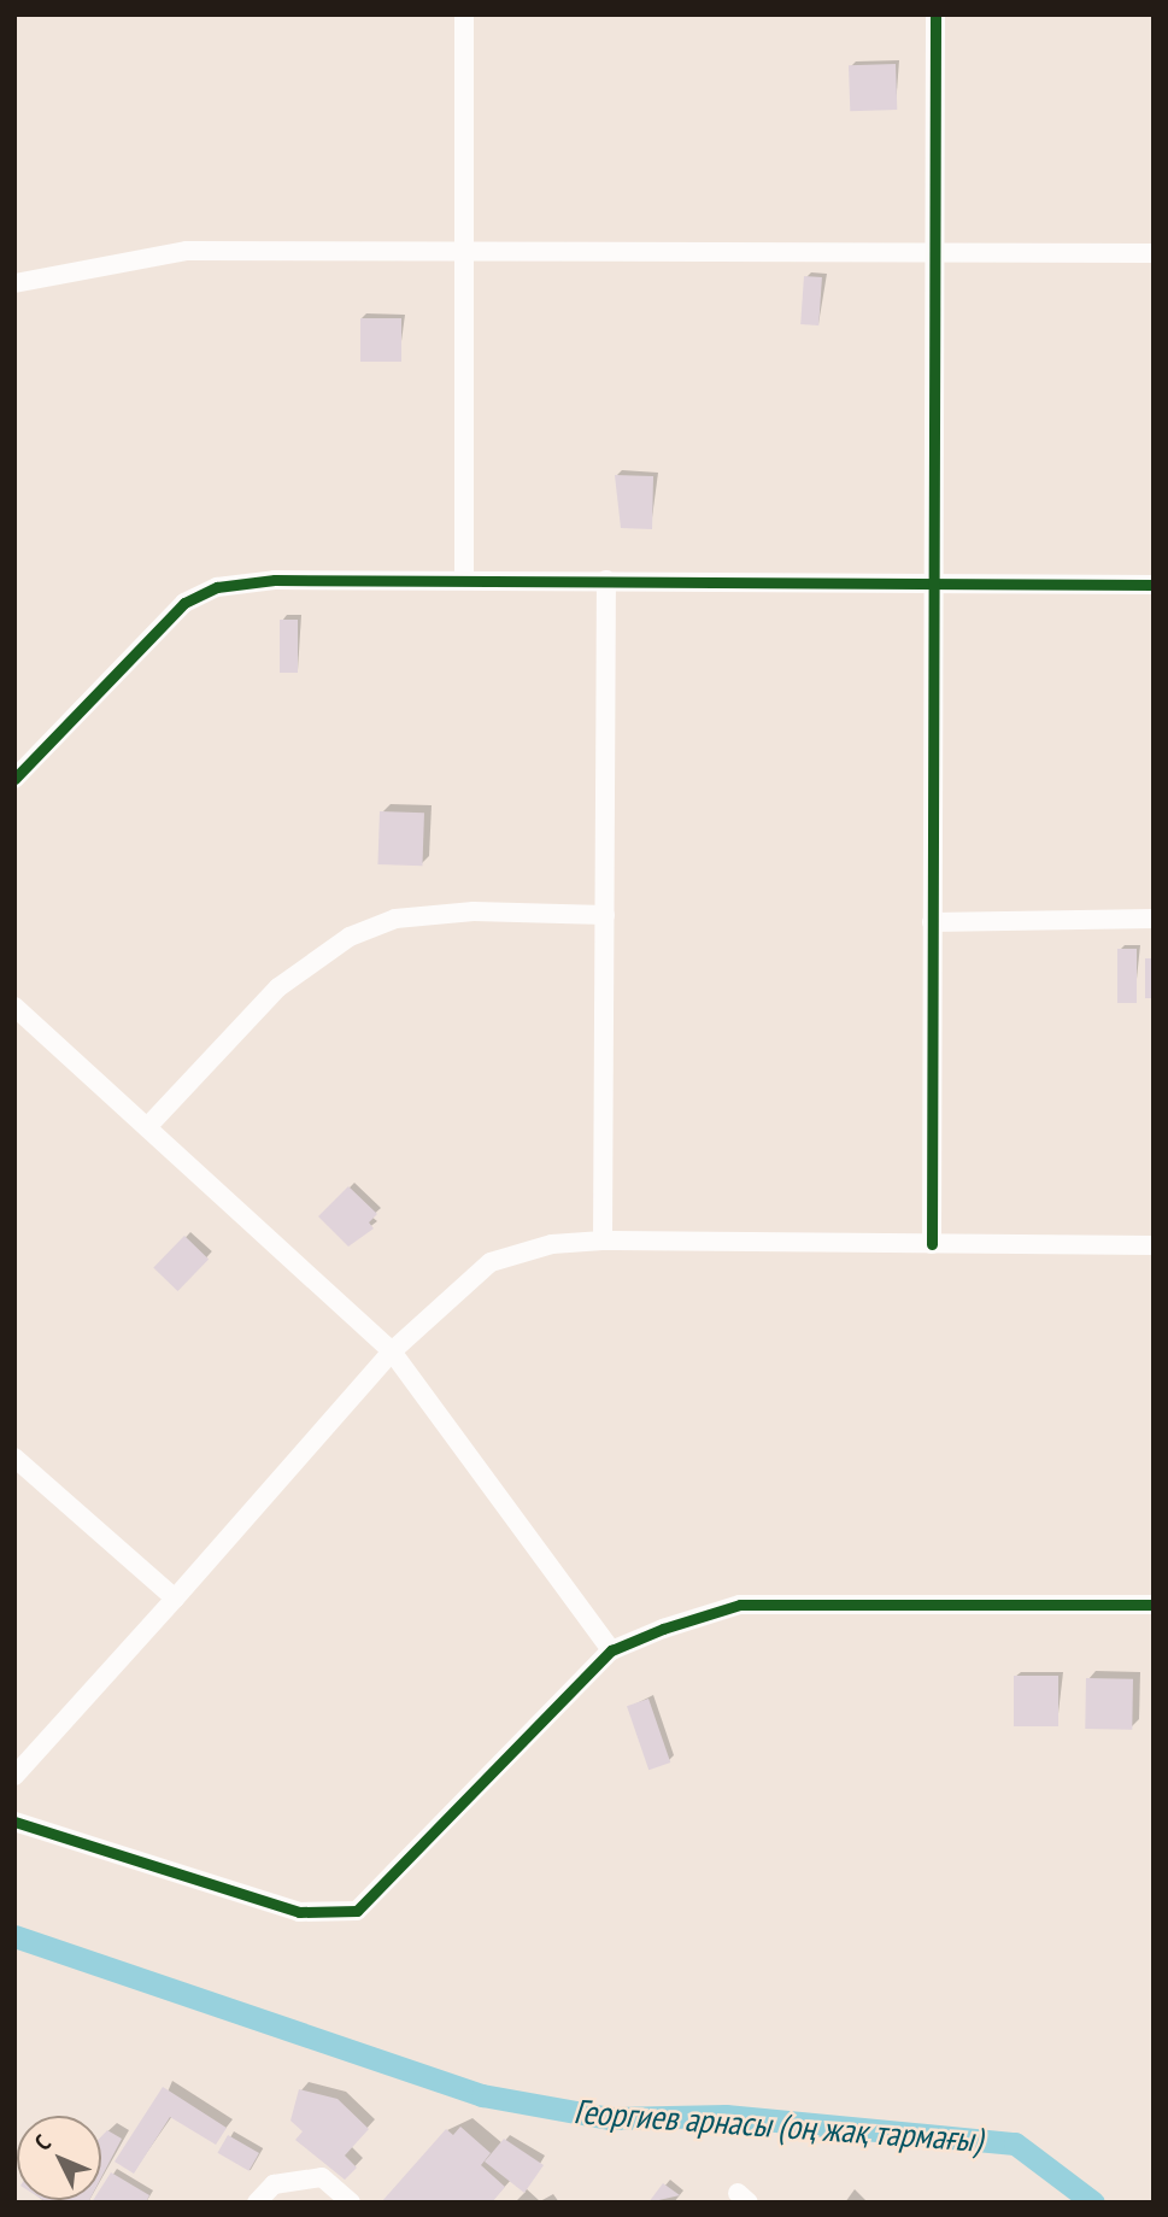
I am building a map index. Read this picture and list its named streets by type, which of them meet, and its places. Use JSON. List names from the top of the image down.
{
  "water": ["Георгиев арнасы (оң жақ тармағы)"],
  "north": "top left"
}
